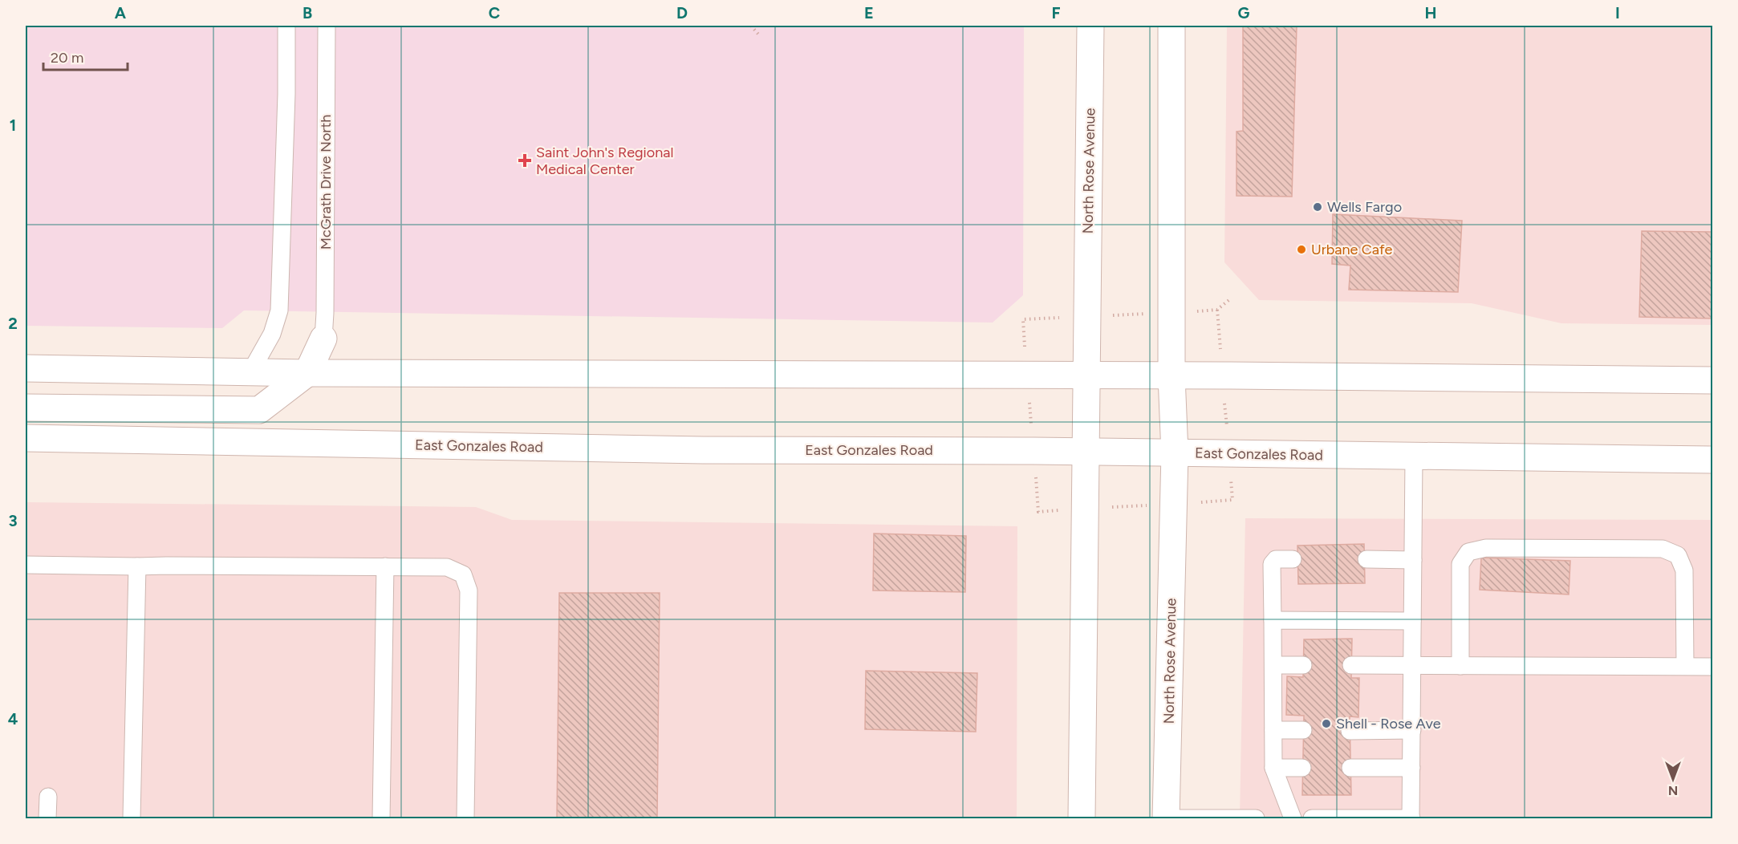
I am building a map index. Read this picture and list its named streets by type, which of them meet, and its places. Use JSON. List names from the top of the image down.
{
  "streets": {
    "main road": ["North Rose Avenue", "East Gonzales Road"],
    "lane": ["McGrath Drive North"]
  },
  "crossings": [
    ["North Rose Avenue", "East Gonzales Road"]
  ],
  "places": {
    "health": ["Saint John's Regional Medical Center"],
    "other": ["Wells Fargo", "Urbane Cafe", "Shell - Rose Ave"]
  },
  "scale_bar": "20 m",
  "north": "bottom",
  "grid": {
    "columns": [
      "A",
      "B",
      "C",
      "D",
      "E",
      "F",
      "G",
      "H",
      "I"
    ],
    "rows": [
      "1",
      "2",
      "3",
      "4"
    ]
  }
}
